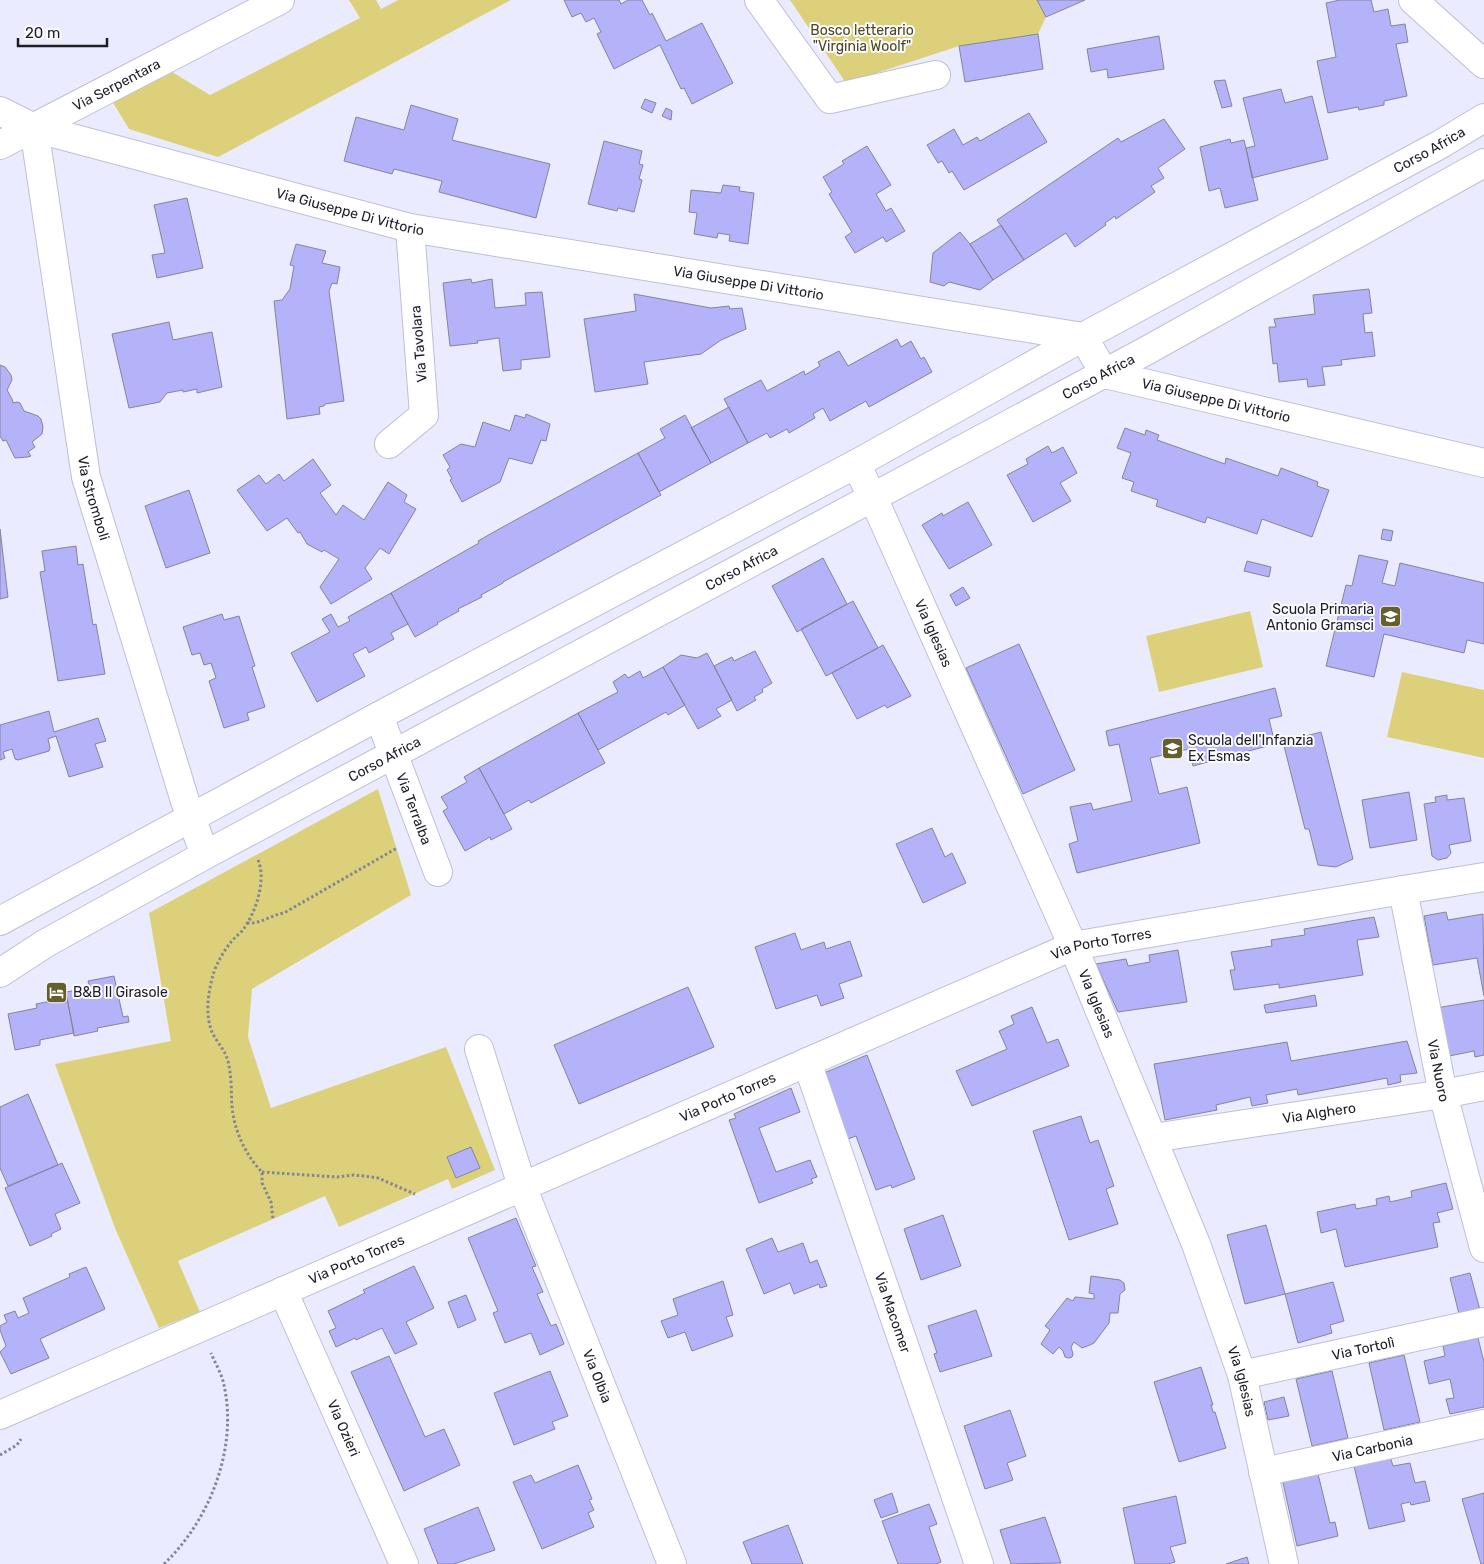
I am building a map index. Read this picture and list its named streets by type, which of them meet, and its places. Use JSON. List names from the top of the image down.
{
  "streets": {
    "street": [
      "Via Serpentara",
      "Corso Africa",
      "Via Giuseppe Di Vittorio",
      "Via Tavolara",
      "Via Stromboli",
      "Via Iglesias",
      "Via Terralba",
      "Via Porto Torres",
      "Via Nuoro",
      "Via Alghero",
      "Via Macomer",
      "Via Tortolì",
      "Via Olbia",
      "Via Ozieri",
      "Via Carbonia"
    ]
  },
  "crossings": [
    ["Via Serpentara", "Via Giuseppe Di Vittorio"],
    ["Via Serpentara", "Via Stromboli"],
    ["Corso Africa", "Via Giuseppe Di Vittorio"],
    ["Corso Africa", "Via Stromboli"],
    ["Corso Africa", "Via Iglesias"],
    ["Corso Africa", "Via Terralba"],
    ["Via Giuseppe Di Vittorio", "Via Tavolara"],
    ["Via Giuseppe Di Vittorio", "Via Stromboli"],
    ["Via Iglesias", "Via Porto Torres"],
    ["Via Iglesias", "Via Alghero"],
    ["Via Iglesias", "Via Tortolì"],
    ["Via Iglesias", "Via Carbonia"],
    ["Via Porto Torres", "Via Nuoro"],
    ["Via Porto Torres", "Via Macomer"],
    ["Via Porto Torres", "Via Olbia"],
    ["Via Porto Torres", "Via Ozieri"],
    ["Via Nuoro", "Via Alghero"]
  ],
  "parks": ["Bosco letterario \"Virginia Woolf\""],
  "places": {
    "school or university": ["Scuola Primaria Antonio Gramsci", "Scuola dell'Infanzia Ex Esmas"],
    "hotel": ["B&B Il Girasole"]
  },
  "scale_bar": "20 m"
}
